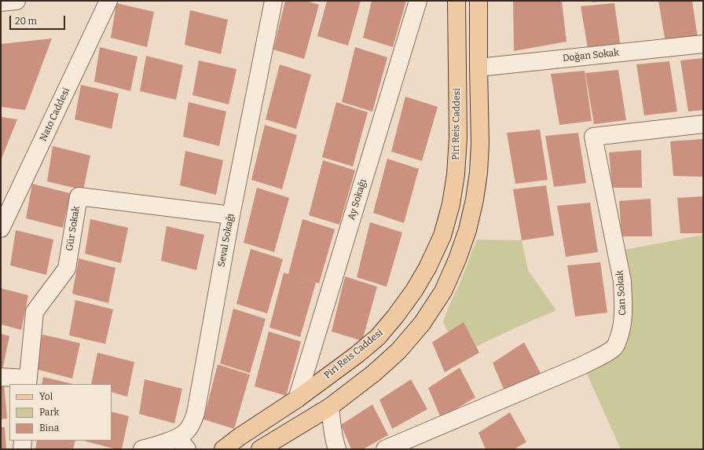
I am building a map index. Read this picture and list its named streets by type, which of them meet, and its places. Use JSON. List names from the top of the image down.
{
  "streets": {
    "main road": ["Piri Reis Caddesi"],
    "street": [
      "Doğan Sokak",
      "Nato Caddesi",
      "Ay Sokağı",
      "Gür Sokak",
      "Seval Sokağı",
      "Can Sokak"
    ]
  },
  "crossings": [
    ["Piri Reis Caddesi", "Ay Sokağı"],
    ["Gür Sokak", "Seval Sokağı"]
  ],
  "legend": ["Yol", "Park", "Bina"],
  "scale_bar": "20 m"
}
